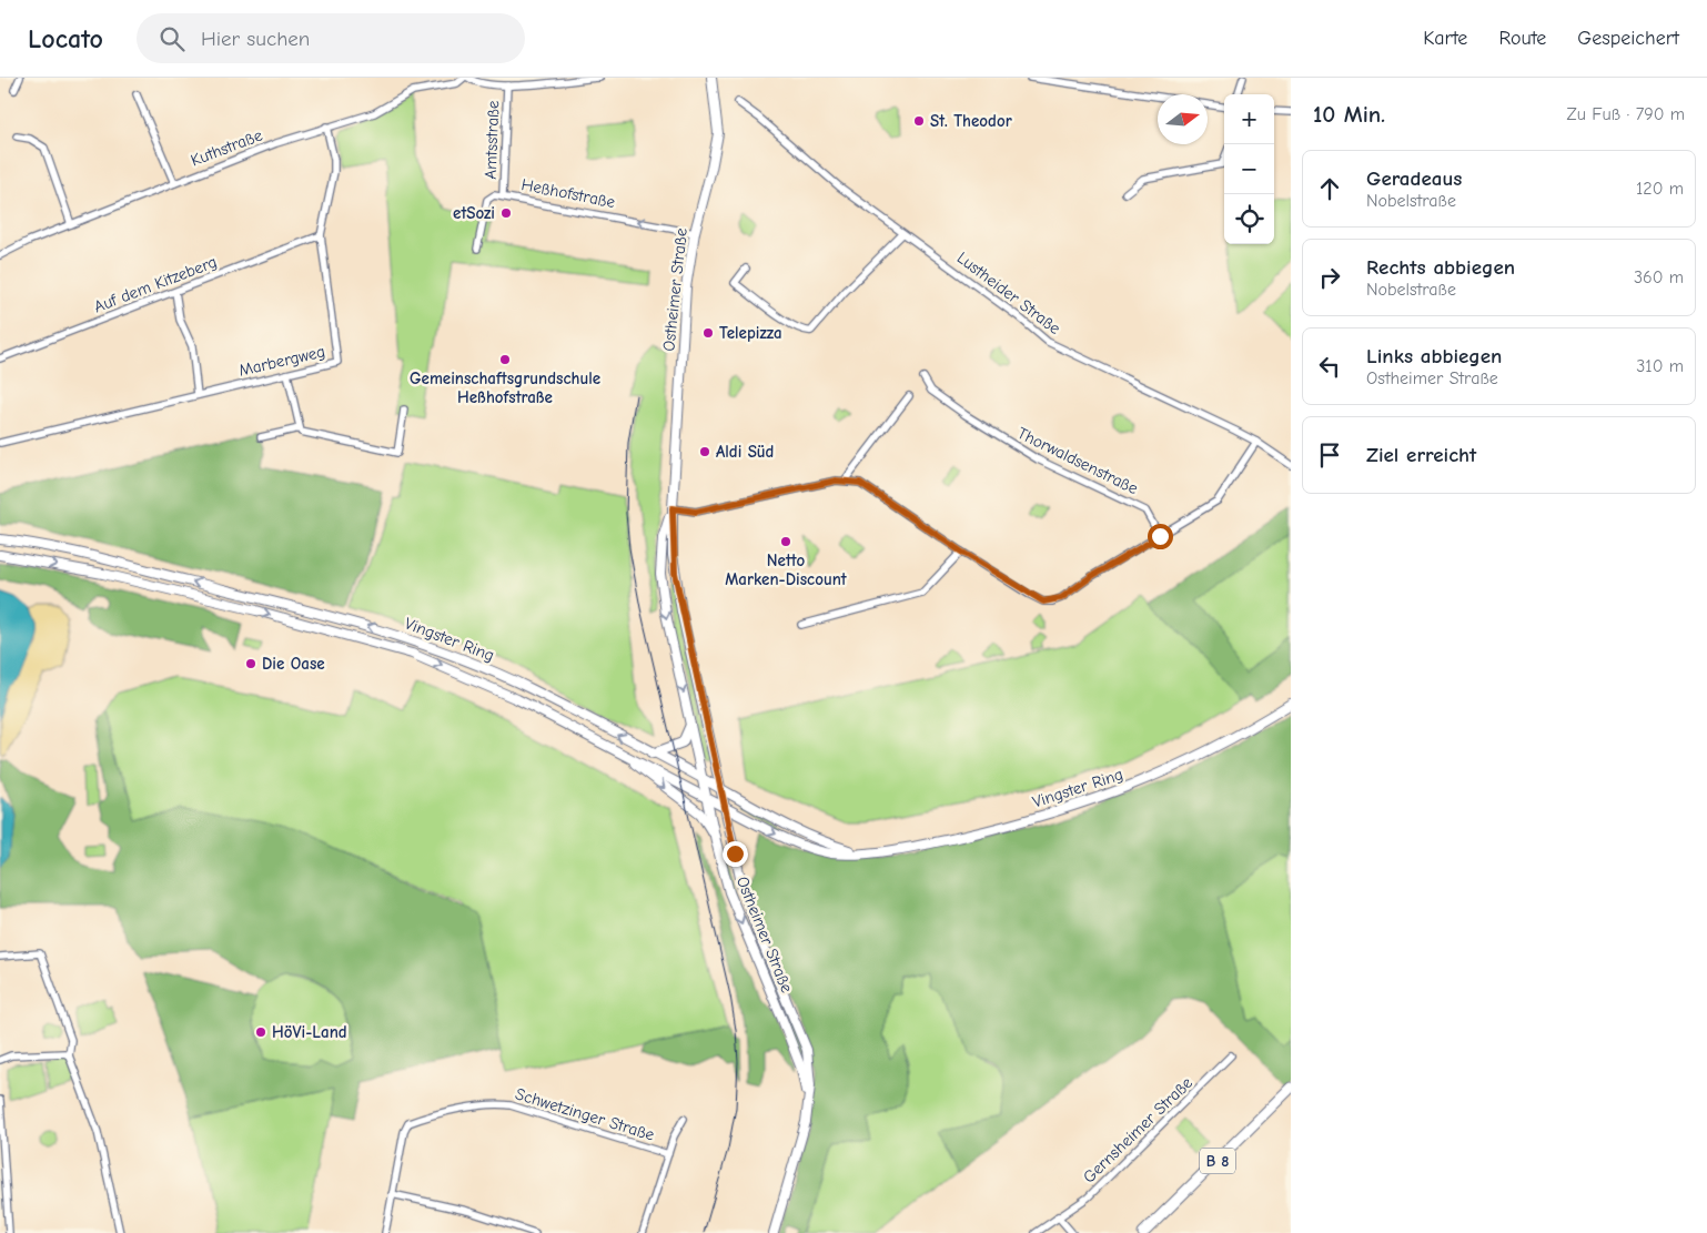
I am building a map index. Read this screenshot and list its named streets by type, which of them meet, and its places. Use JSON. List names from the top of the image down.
{
  "streets": {
    "main road": ["Ostheimer Straße", "Vingster Ring", "B 8"],
    "street": [
      "Amtsstraße",
      "Kuthstraße",
      "Heßhofstraße",
      "Auf dem Kitzeberg",
      "Lustheider Straße",
      "Marbergweg",
      "Thorwaldsenstraße",
      "Schwetzinger Straße",
      "Gernsheimer Straße"
    ]
  },
  "crossings": [
    ["Amtsstraße", "Kuthstraße"],
    ["Amtsstraße", "Heßhofstraße"],
    ["Kuthstraße", "Marbergweg"],
    ["Heßhofstraße", "Ostheimer Straße"],
    ["Auf dem Kitzeberg", "Marbergweg"],
    ["Ostheimer Straße", "Vingster Ring"]
  ],
  "one_way": ["Heßhofstraße"],
  "places": [
    "St. Theodor",
    "etSozi",
    "Telepizza",
    "Gemeinschaftsgrundschule Heßhofstraße",
    "Aldi Süd",
    "Netto Marken-Discount",
    "Die Oase",
    "HöVi-Land"
  ],
  "north": "right",
  "page": {
    "header": "Locato",
    "search": "Hier suchen",
    "nav": ["Karte", "Route", "Gespeichert"],
    "heading": ["10 Min.", "Zu Fuß · 790 m"],
    "map_buttons": ["+", "−"],
    "list": [
      ["Geradeaus", "Nobelstraße", "120 m"],
      ["Rechts abbiegen", "Nobelstraße", "360 m"],
      ["Links abbiegen", "Ostheimer Straße", "310 m"],
      "Ziel erreicht"
    ]
  }
}
